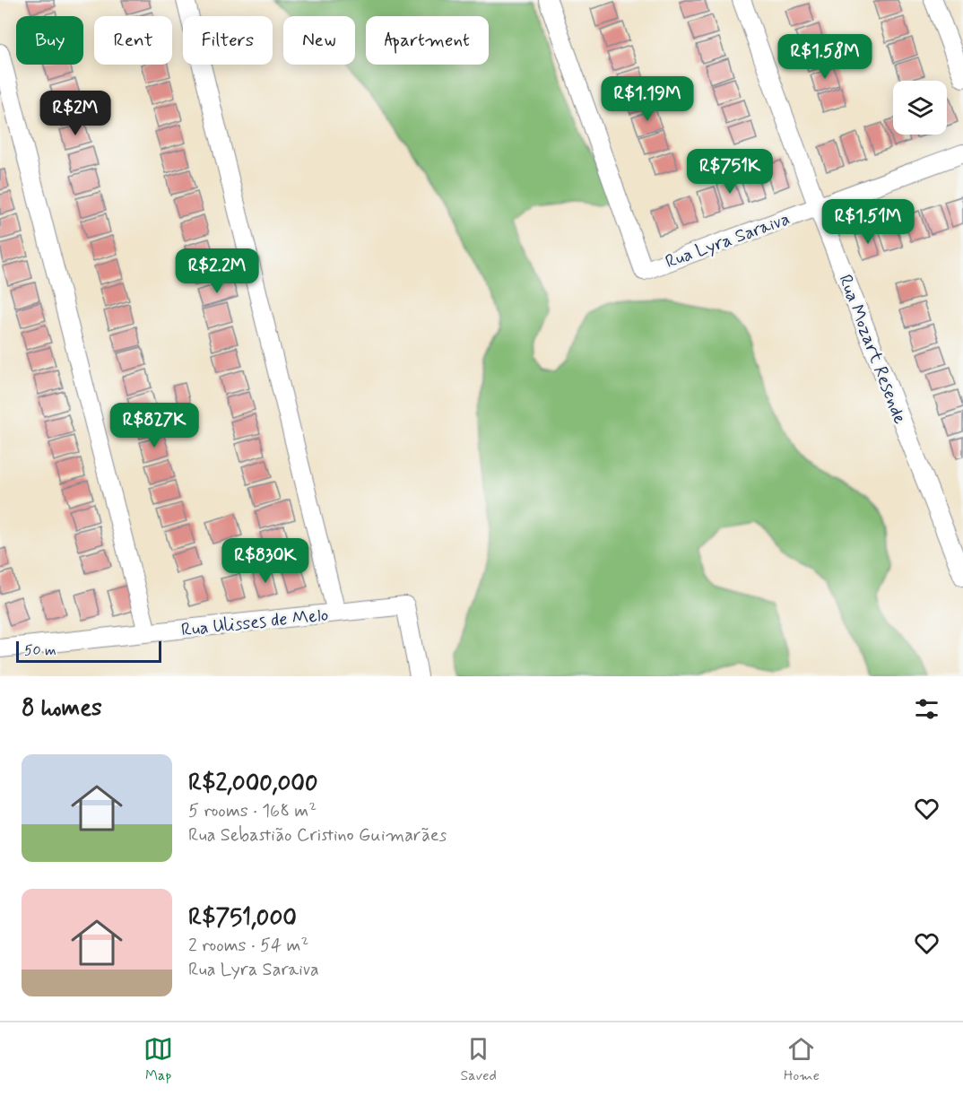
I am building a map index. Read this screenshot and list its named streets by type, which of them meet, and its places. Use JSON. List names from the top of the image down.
{
  "streets": {
    "street": ["Rua Lyra Saraiva", "Rua Mozart Resende", "Rua Ulisses de Melo"]
  },
  "crossings": [
    ["Rua Lyra Saraiva", "Rua Mozart Resende"]
  ],
  "scale_bar": "50 m",
  "page": {
    "chip": [
      "Buy",
      "Rent",
      "Filters",
      "New",
      "Apartment"
    ],
    "price": [
      "R$1.58M",
      "R$1.19M",
      "R$2M",
      "R$751K",
      "R$1.51M",
      "R$2.2M",
      "R$827K",
      "R$830K"
    ],
    "scale": "50 m",
    "heading": "8 homes",
    "list": [
      {
        "name": "R$2,000,000",
        "note": "5 rooms · 168 m² · Rua Sebastião Cristino Guimarães"
      },
      {
        "name": "R$751,000",
        "note": "2 rooms · 54 m² · Rua Lyra Saraiva"
      }
    ],
    "tabs": ["Map", "Saved", "Home"]
  }
}
